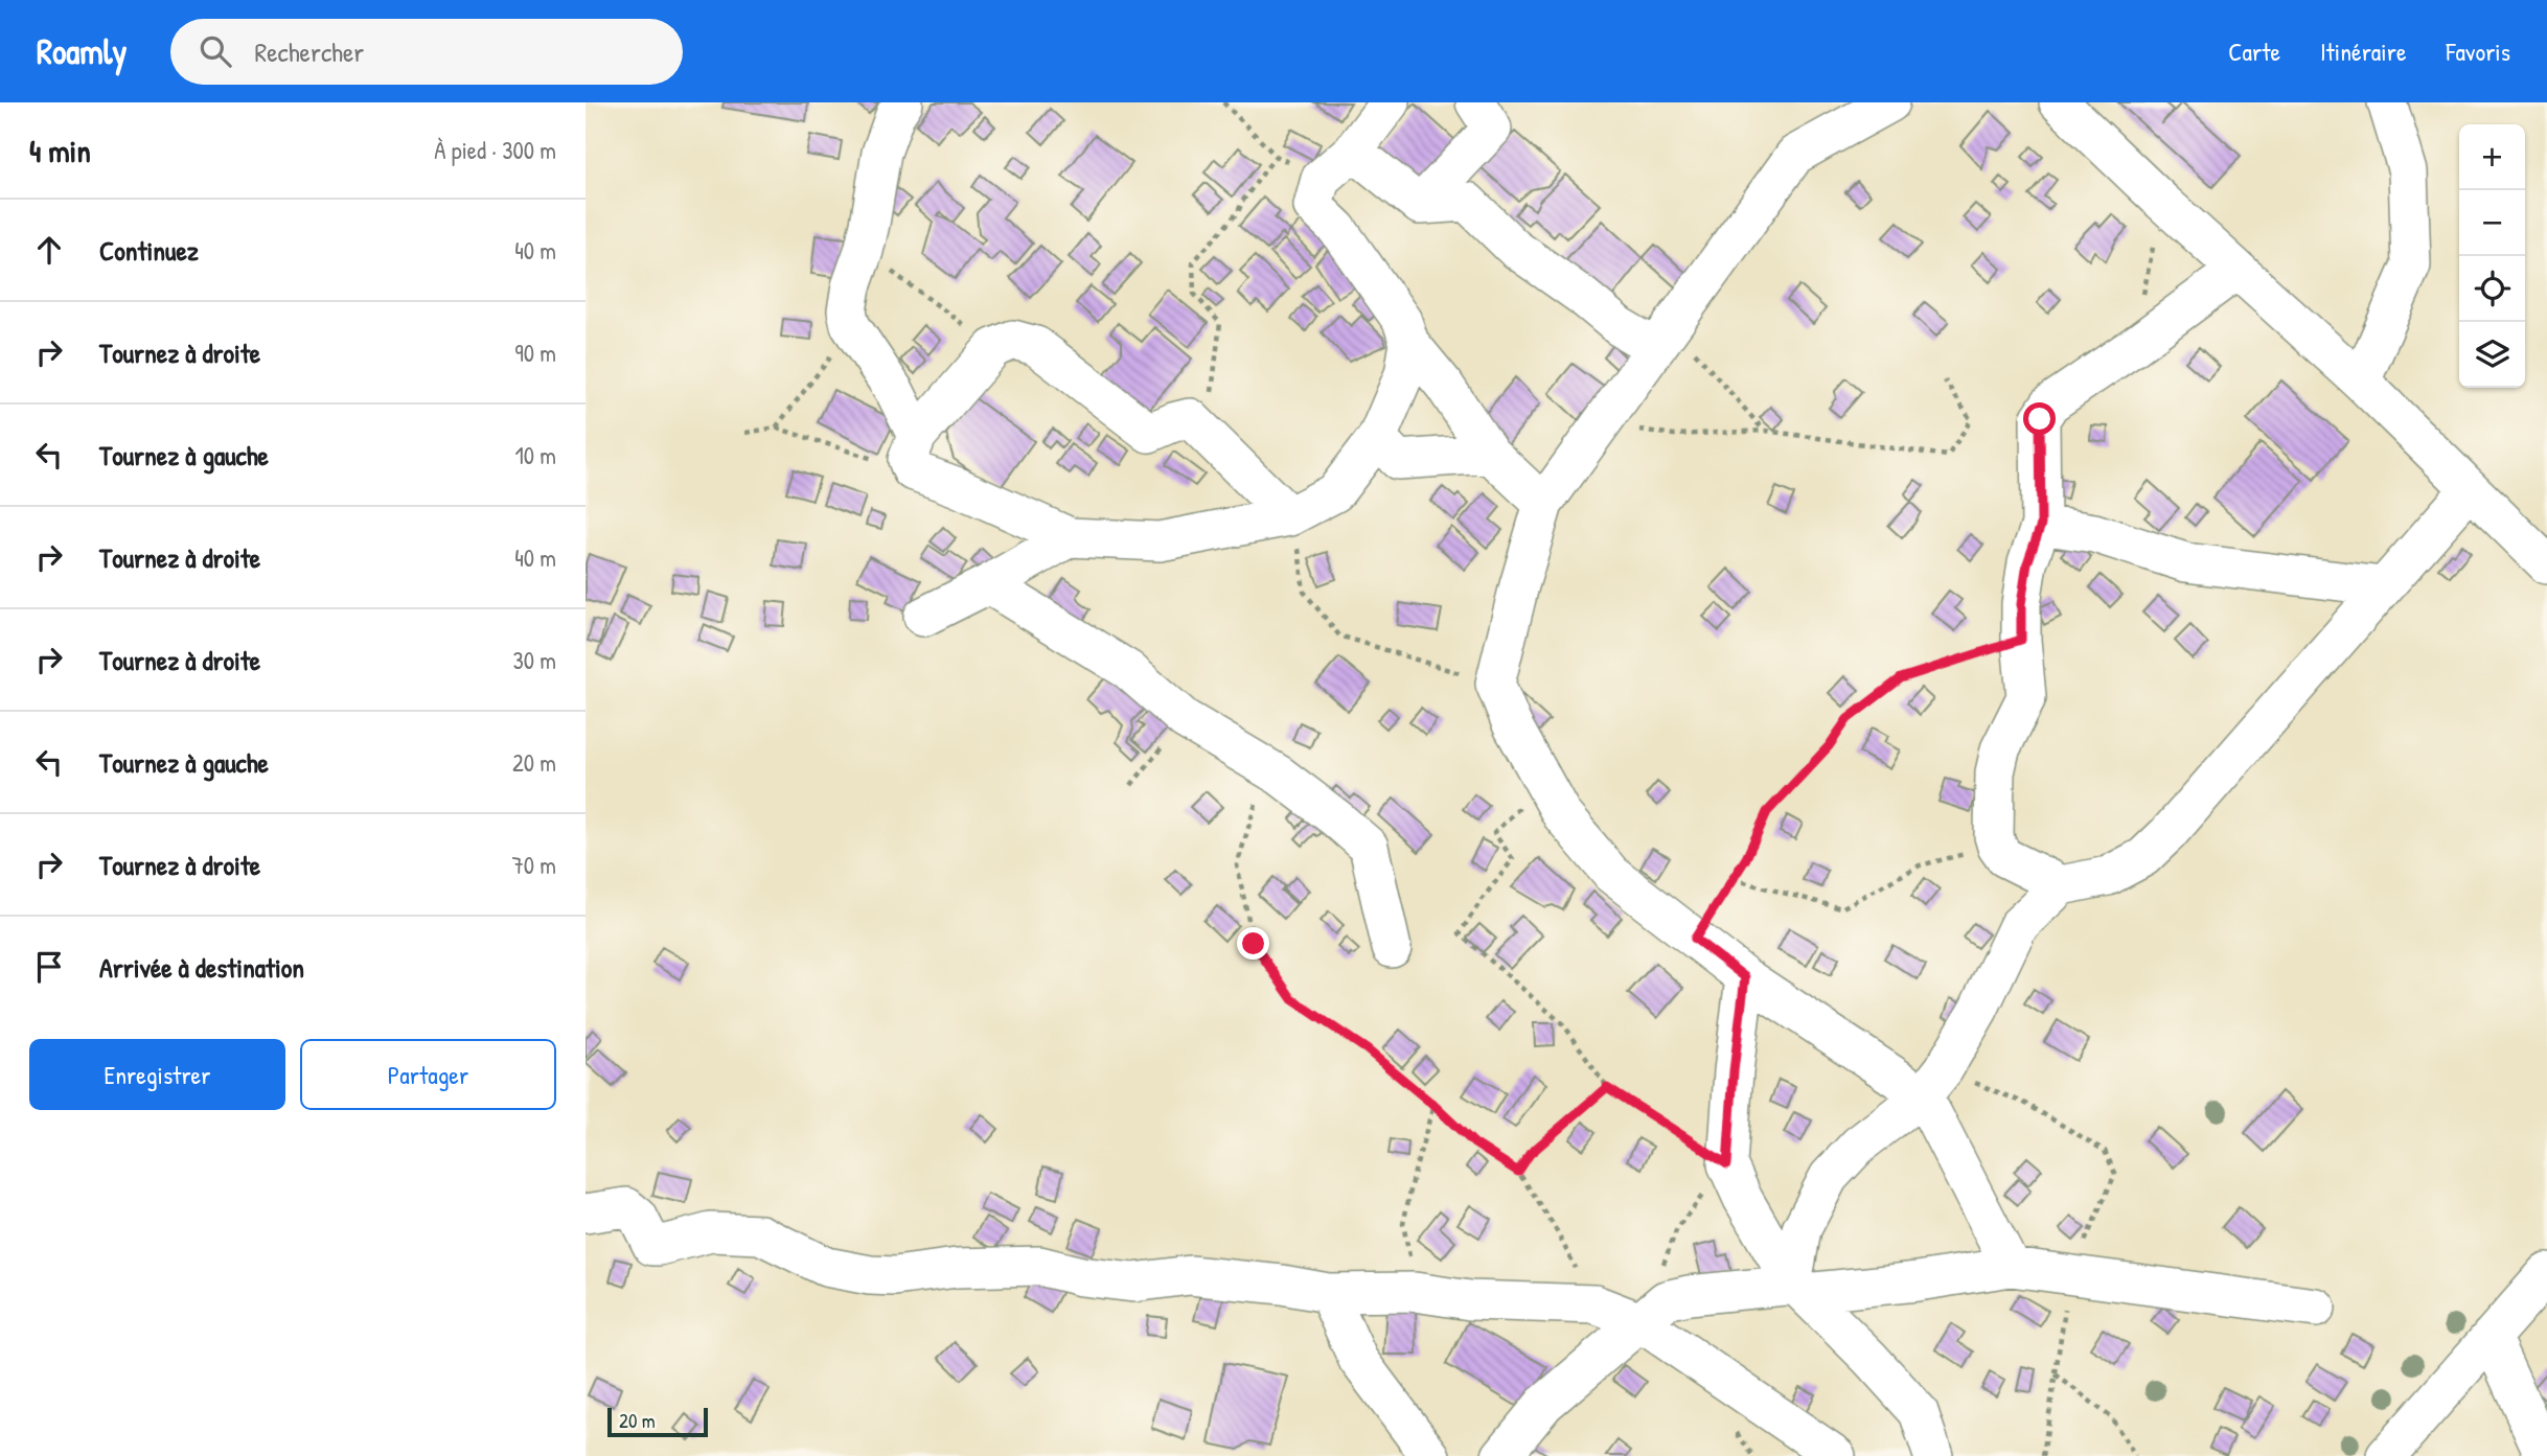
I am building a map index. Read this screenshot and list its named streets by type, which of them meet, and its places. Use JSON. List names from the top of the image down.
{
  "scale_bar": "20 m",
  "page": {
    "header": "Roamly",
    "search": "Rechercher",
    "nav": ["Carte", "Itinéraire", "Favoris"],
    "heading": ["4 min", "À pied · 300 m"],
    "map_buttons": ["+", "−"],
    "list": [
      ["Continuez", "40 m"],
      ["Tournez à droite", "90 m"],
      ["Tournez à gauche", "10 m"],
      ["Tournez à droite", "40 m"],
      ["Tournez à droite", "30 m"],
      ["Tournez à gauche", "20 m"],
      ["Tournez à droite", "70 m"],
      "Arrivée à destination"
    ],
    "buttons": ["Enregistrer", "Partager"],
    "scale": "20 m"
  }
}
